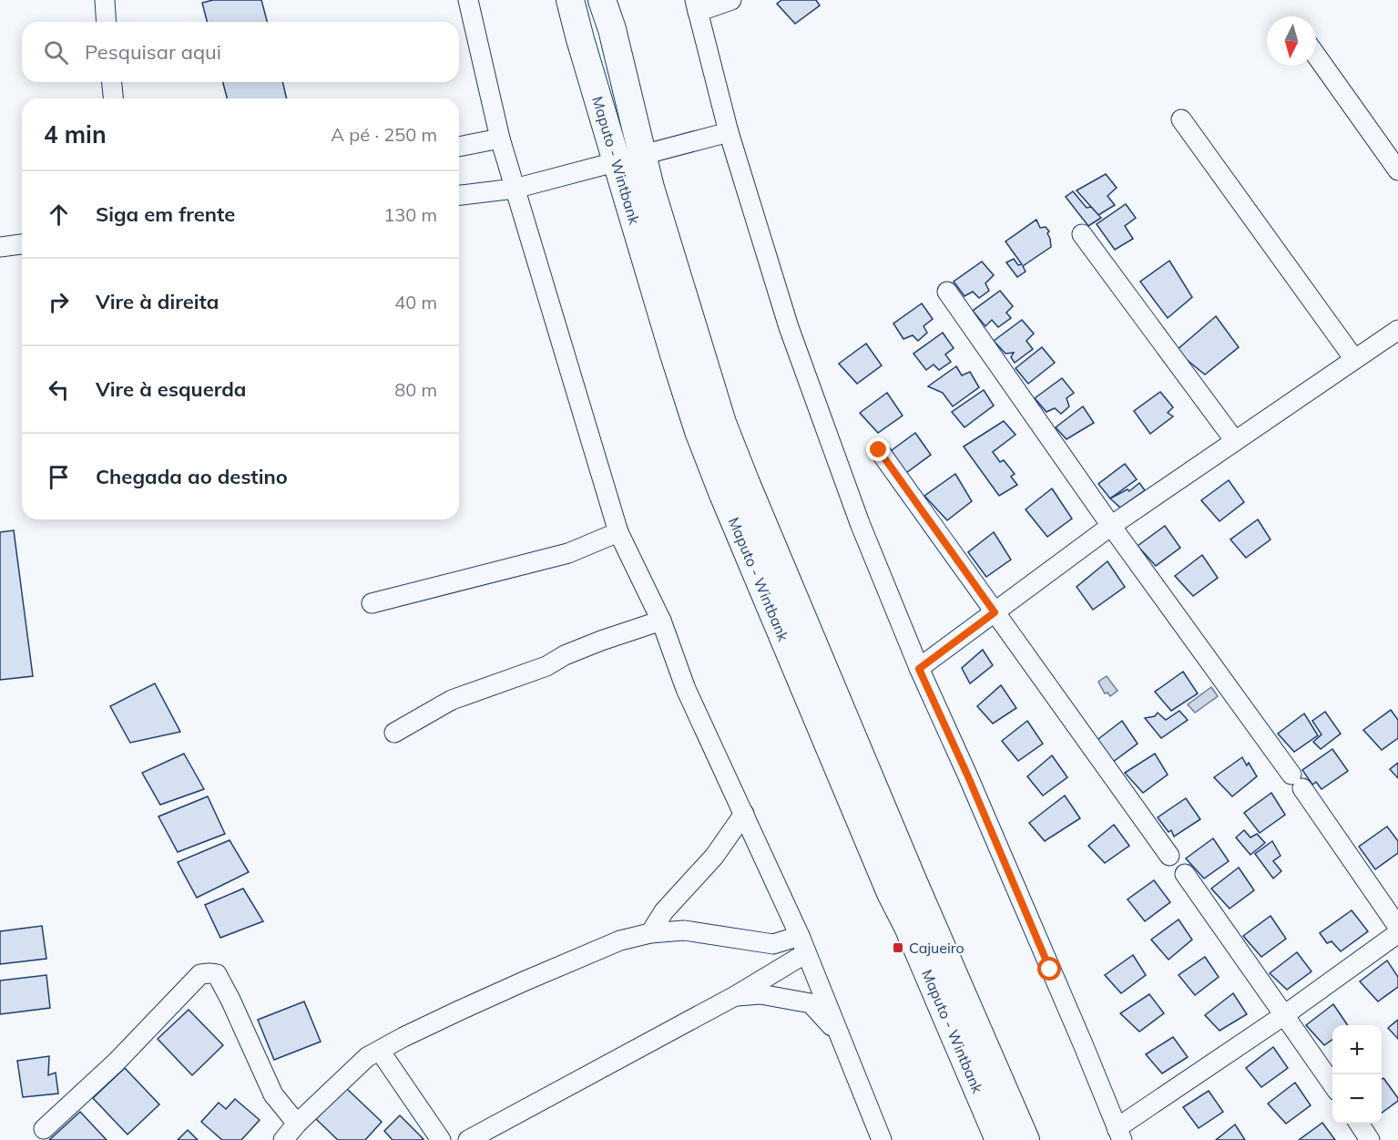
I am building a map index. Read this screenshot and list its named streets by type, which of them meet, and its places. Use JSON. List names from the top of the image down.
{
  "streets": {
    "highway": ["Maputo - Wintbank"]
  },
  "places": {
    "transit": ["Cajueiro"]
  },
  "north": "bottom",
  "page": {
    "search": "Pesquisar aqui",
    "heading": ["4 min", "A pé · 250 m"],
    "list": [
      ["Siga em frente", "130 m"],
      ["Vire à direita", "40 m"],
      ["Vire à esquerda", "80 m"],
      "Chegada ao destino"
    ],
    "map_buttons": ["+", "−"]
  }
}
